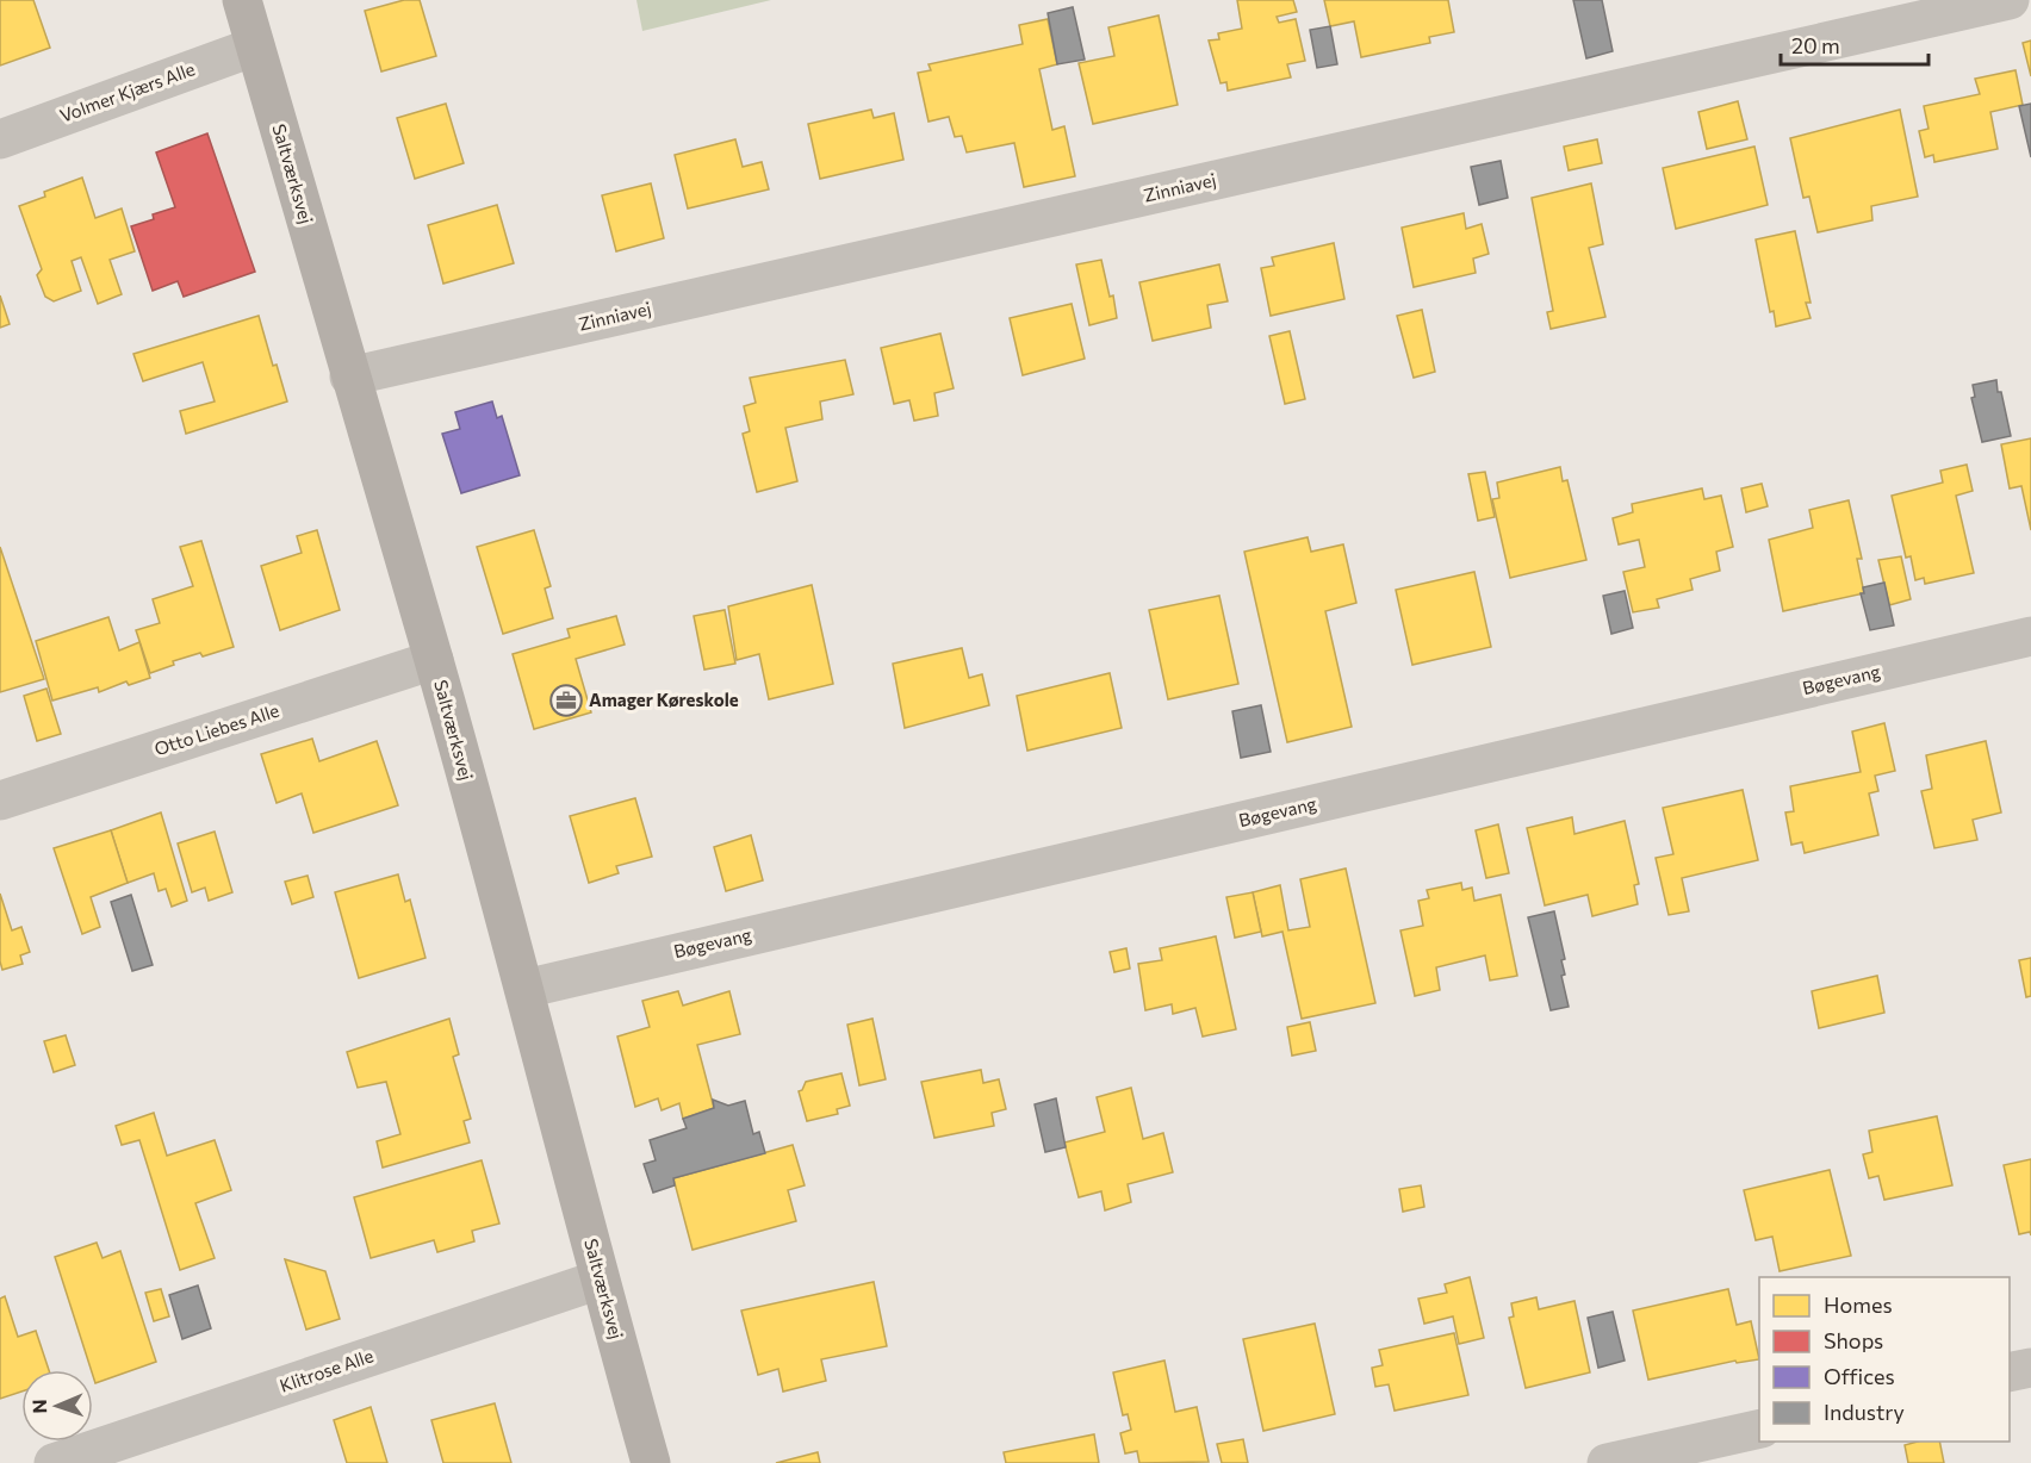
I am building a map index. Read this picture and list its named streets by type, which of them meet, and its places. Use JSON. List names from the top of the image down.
{
  "streets": {
    "street": [
      "Volmer Kjærs Alle",
      "Saltværksvej",
      "Zinniavej",
      "Bøgevang",
      "Otto Liebes Alle",
      "Klitrose Alle"
    ]
  },
  "crossings": [
    ["Volmer Kjærs Alle", "Saltværksvej"],
    ["Saltværksvej", "Zinniavej"],
    ["Saltværksvej", "Bøgevang"],
    ["Saltværksvej", "Otto Liebes Alle"],
    ["Saltværksvej", "Klitrose Alle"]
  ],
  "places": {
    "office": ["Amager Køreskole"]
  },
  "legend": [
    "Homes",
    "Shops",
    "Offices",
    "Industry"
  ],
  "scale_bar": "20 m",
  "north": "left"
}
